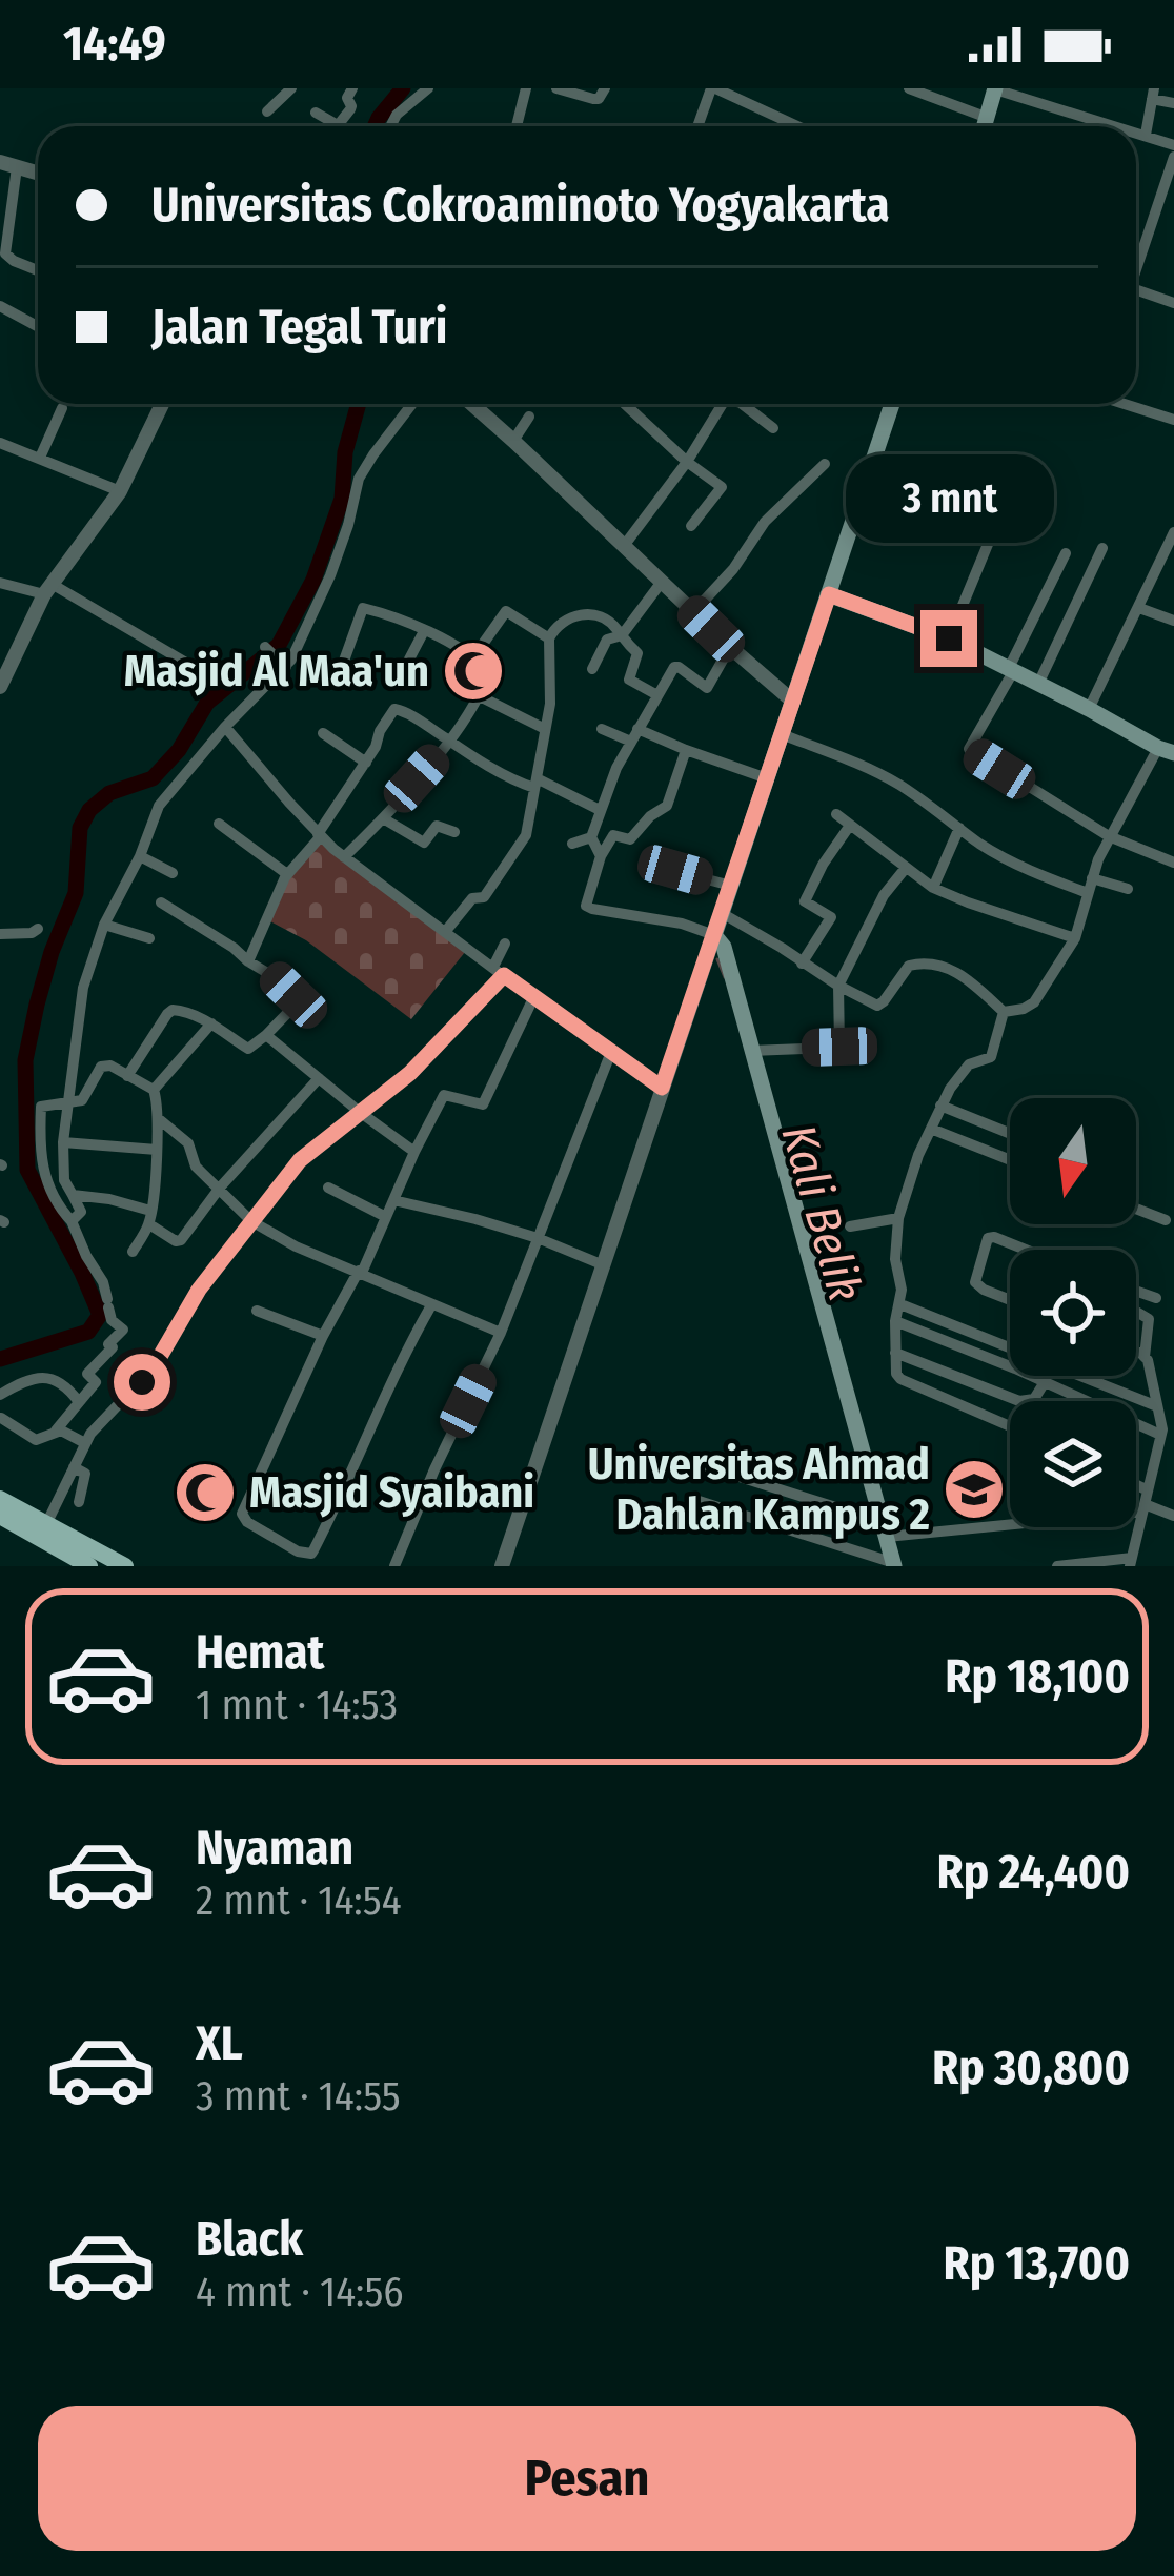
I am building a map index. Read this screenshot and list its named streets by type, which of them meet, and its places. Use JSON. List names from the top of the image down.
{
  "water": ["Kali Belik"],
  "places": {
    "mosque": ["Masjid Al Maa'un", "Masjid Syaibani"],
    "school or university": ["Universitas Ahmad Dahlan Kampus 2"]
  },
  "north": "bottom",
  "page": {
    "status": "14:49",
    "banner": ["Universitas Cokroaminoto Yogyakarta", "Jalan Tegal Turi"],
    "bubble": "3 mnt",
    "list": [
      {
        "name": "Hemat",
        "note": "1 mnt · 14:53",
        "value": "Rp 18,100"
      },
      {
        "name": "Nyaman",
        "note": "2 mnt · 14:54",
        "value": "Rp 24,400"
      },
      {
        "name": "XL",
        "note": "3 mnt · 14:55",
        "value": "Rp 30,800"
      },
      {
        "name": "Black",
        "note": "4 mnt · 14:56",
        "value": "Rp 13,700"
      }
    ],
    "buttons": "Pesan"
  }
}
